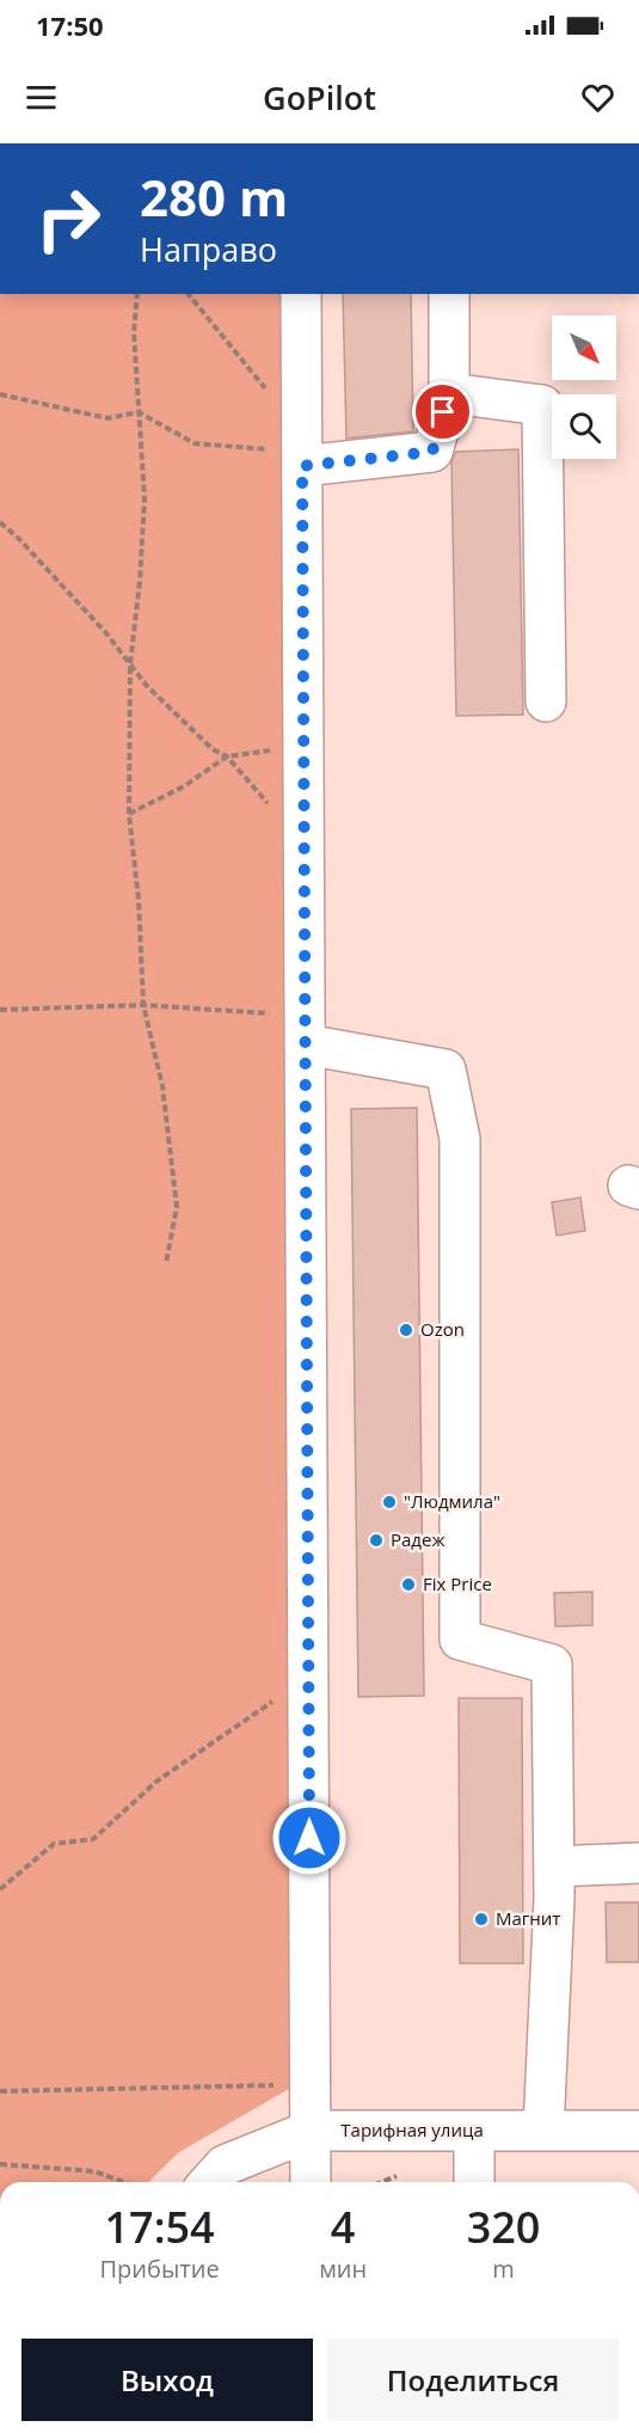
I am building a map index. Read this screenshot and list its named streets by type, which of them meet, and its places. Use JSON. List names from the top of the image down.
{
  "streets": {
    "street": ["Тарифная улица"]
  },
  "places": [
    "Ozon",
    "\"Людмила\"",
    "Радеж",
    "Fix Price",
    "Магнит"
  ],
  "north": "bottom right",
  "page": {
    "status": "17:50",
    "header": "GoPilot",
    "turn": ["280 m", "Направо"],
    "eta": [
      "17:54",
      "Прибытие",
      "4",
      "мин",
      "320",
      "m"
    ],
    "buttons": ["Выход", "Поделиться"]
  }
}
